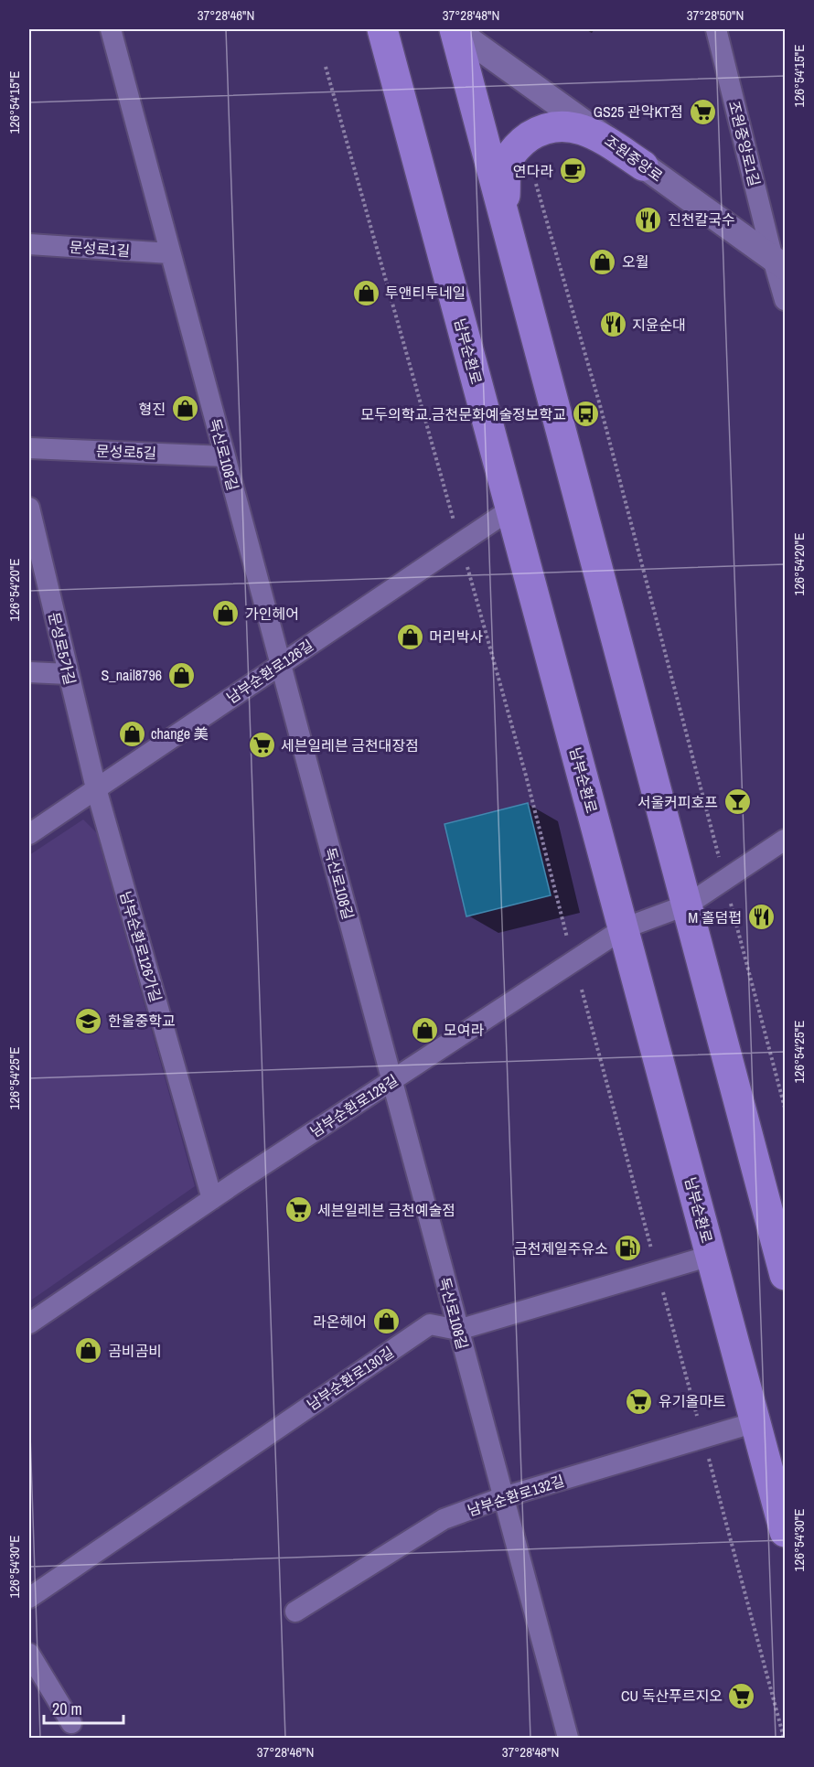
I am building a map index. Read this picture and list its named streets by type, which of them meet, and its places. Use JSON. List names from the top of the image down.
{
  "streets": {
    "main road": ["남부순환로"],
    "street": [
      "조원중앙로1길",
      "조원중앙로",
      "문성로1길",
      "문성로5길",
      "독산로108길",
      "문성로5가길",
      "남부순환로126길",
      "남부순환로126가길",
      "남부순환로128길",
      "남부순환로130길",
      "남부순환로132길"
    ]
  },
  "crossings": [
    ["조원중앙로1길", "조원중앙로"],
    ["문성로1길", "독산로108길"],
    ["남부순환로", "남부순환로126길"],
    ["남부순환로", "남부순환로128길"],
    ["남부순환로", "남부순환로130길"],
    ["남부순환로", "남부순환로132길"],
    ["문성로5길", "독산로108길"],
    ["독산로108길", "남부순환로126길"],
    ["독산로108길", "남부순환로128길"],
    ["독산로108길", "남부순환로130길"],
    ["독산로108길", "남부순환로132길"],
    ["문성로5가길", "남부순환로126길"],
    ["문성로5가길", "남부순환로126가길"],
    ["남부순환로126길", "남부순환로126가길"],
    ["남부순환로126가길", "남부순환로128길"]
  ],
  "places": {
    "supermarket": [
      "GS25 관악KT점",
      "세븐일레븐 금천대장점",
      "세븐일레븐 금천예술점",
      "유기올마트",
      "CU 독산푸르지오"
    ],
    "cafe": ["연다라"],
    "restaurant": ["진천칼국수", "지윤순대", "M 홀덤펍"],
    "shop": [
      "오월",
      "투앤티투네일",
      "형진",
      "가인헤어",
      "머리박사",
      "S_nail8796",
      "change 美",
      "모여라",
      "라온헤어",
      "곰비곰비"
    ],
    "bus stop": ["모두의학교.금천문화예술정보학교"],
    "bar": ["서울커피호프"],
    "school or university": ["한울중학교"],
    "fuel station": ["금천제일주유소"]
  },
  "scale_bar": "20 m",
  "coordinates": [
    "37°28'46\"N",
    "37°28'48\"N",
    "37°28'50\"N",
    "126°54'15\"E",
    "126°54'20\"E",
    "126°54'25\"E",
    "126°54'30\"E"
  ]
}
